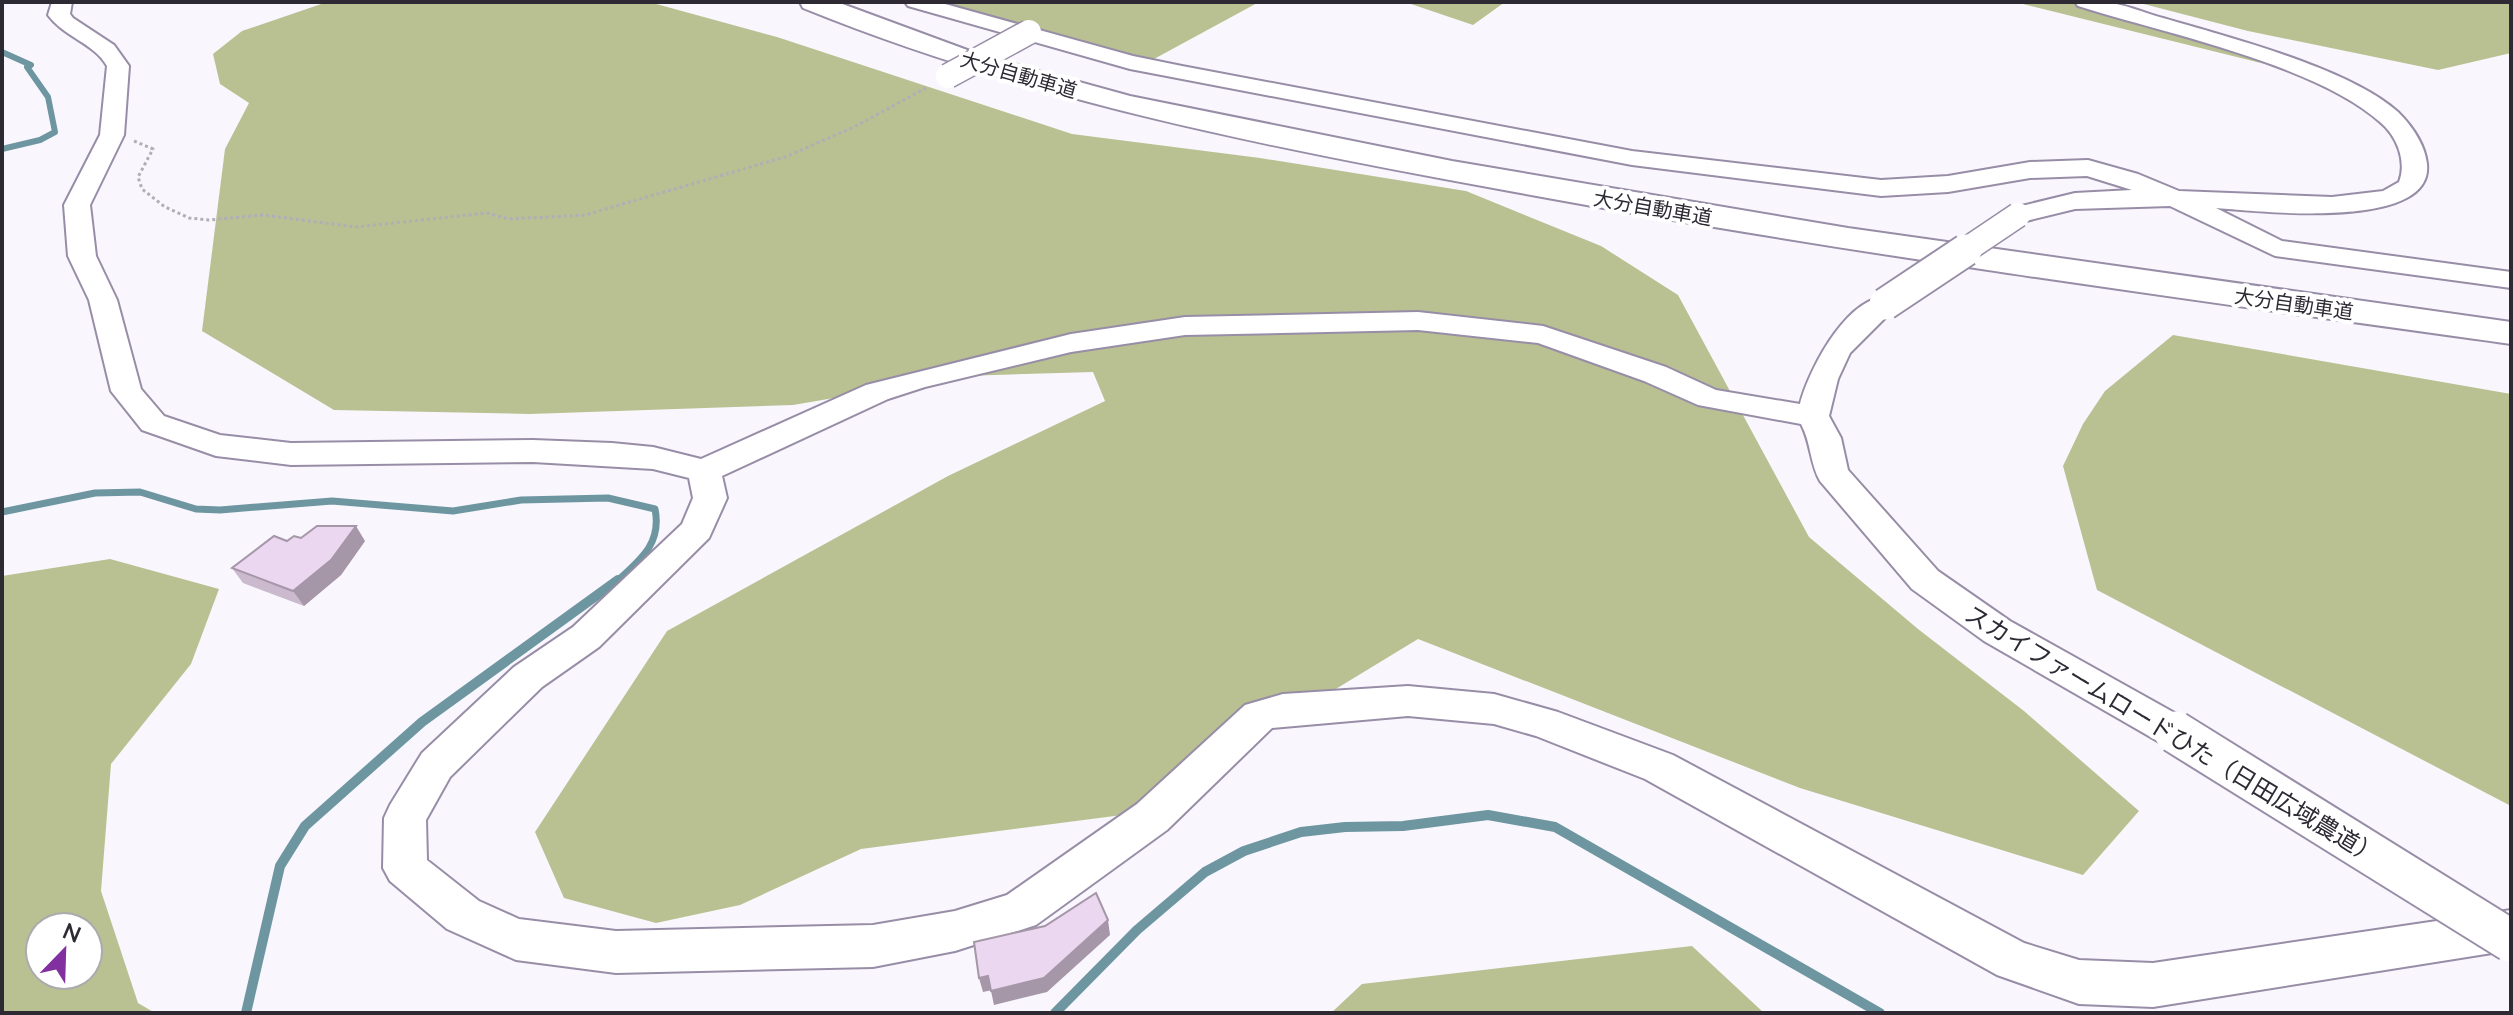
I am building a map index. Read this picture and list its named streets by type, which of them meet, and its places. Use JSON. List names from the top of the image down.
{
  "streets": {
    "highway": ["大分自動車道"],
    "street": ["スカイファームロードひた（日田広域農道）"]
  },
  "north": "top right"
}
